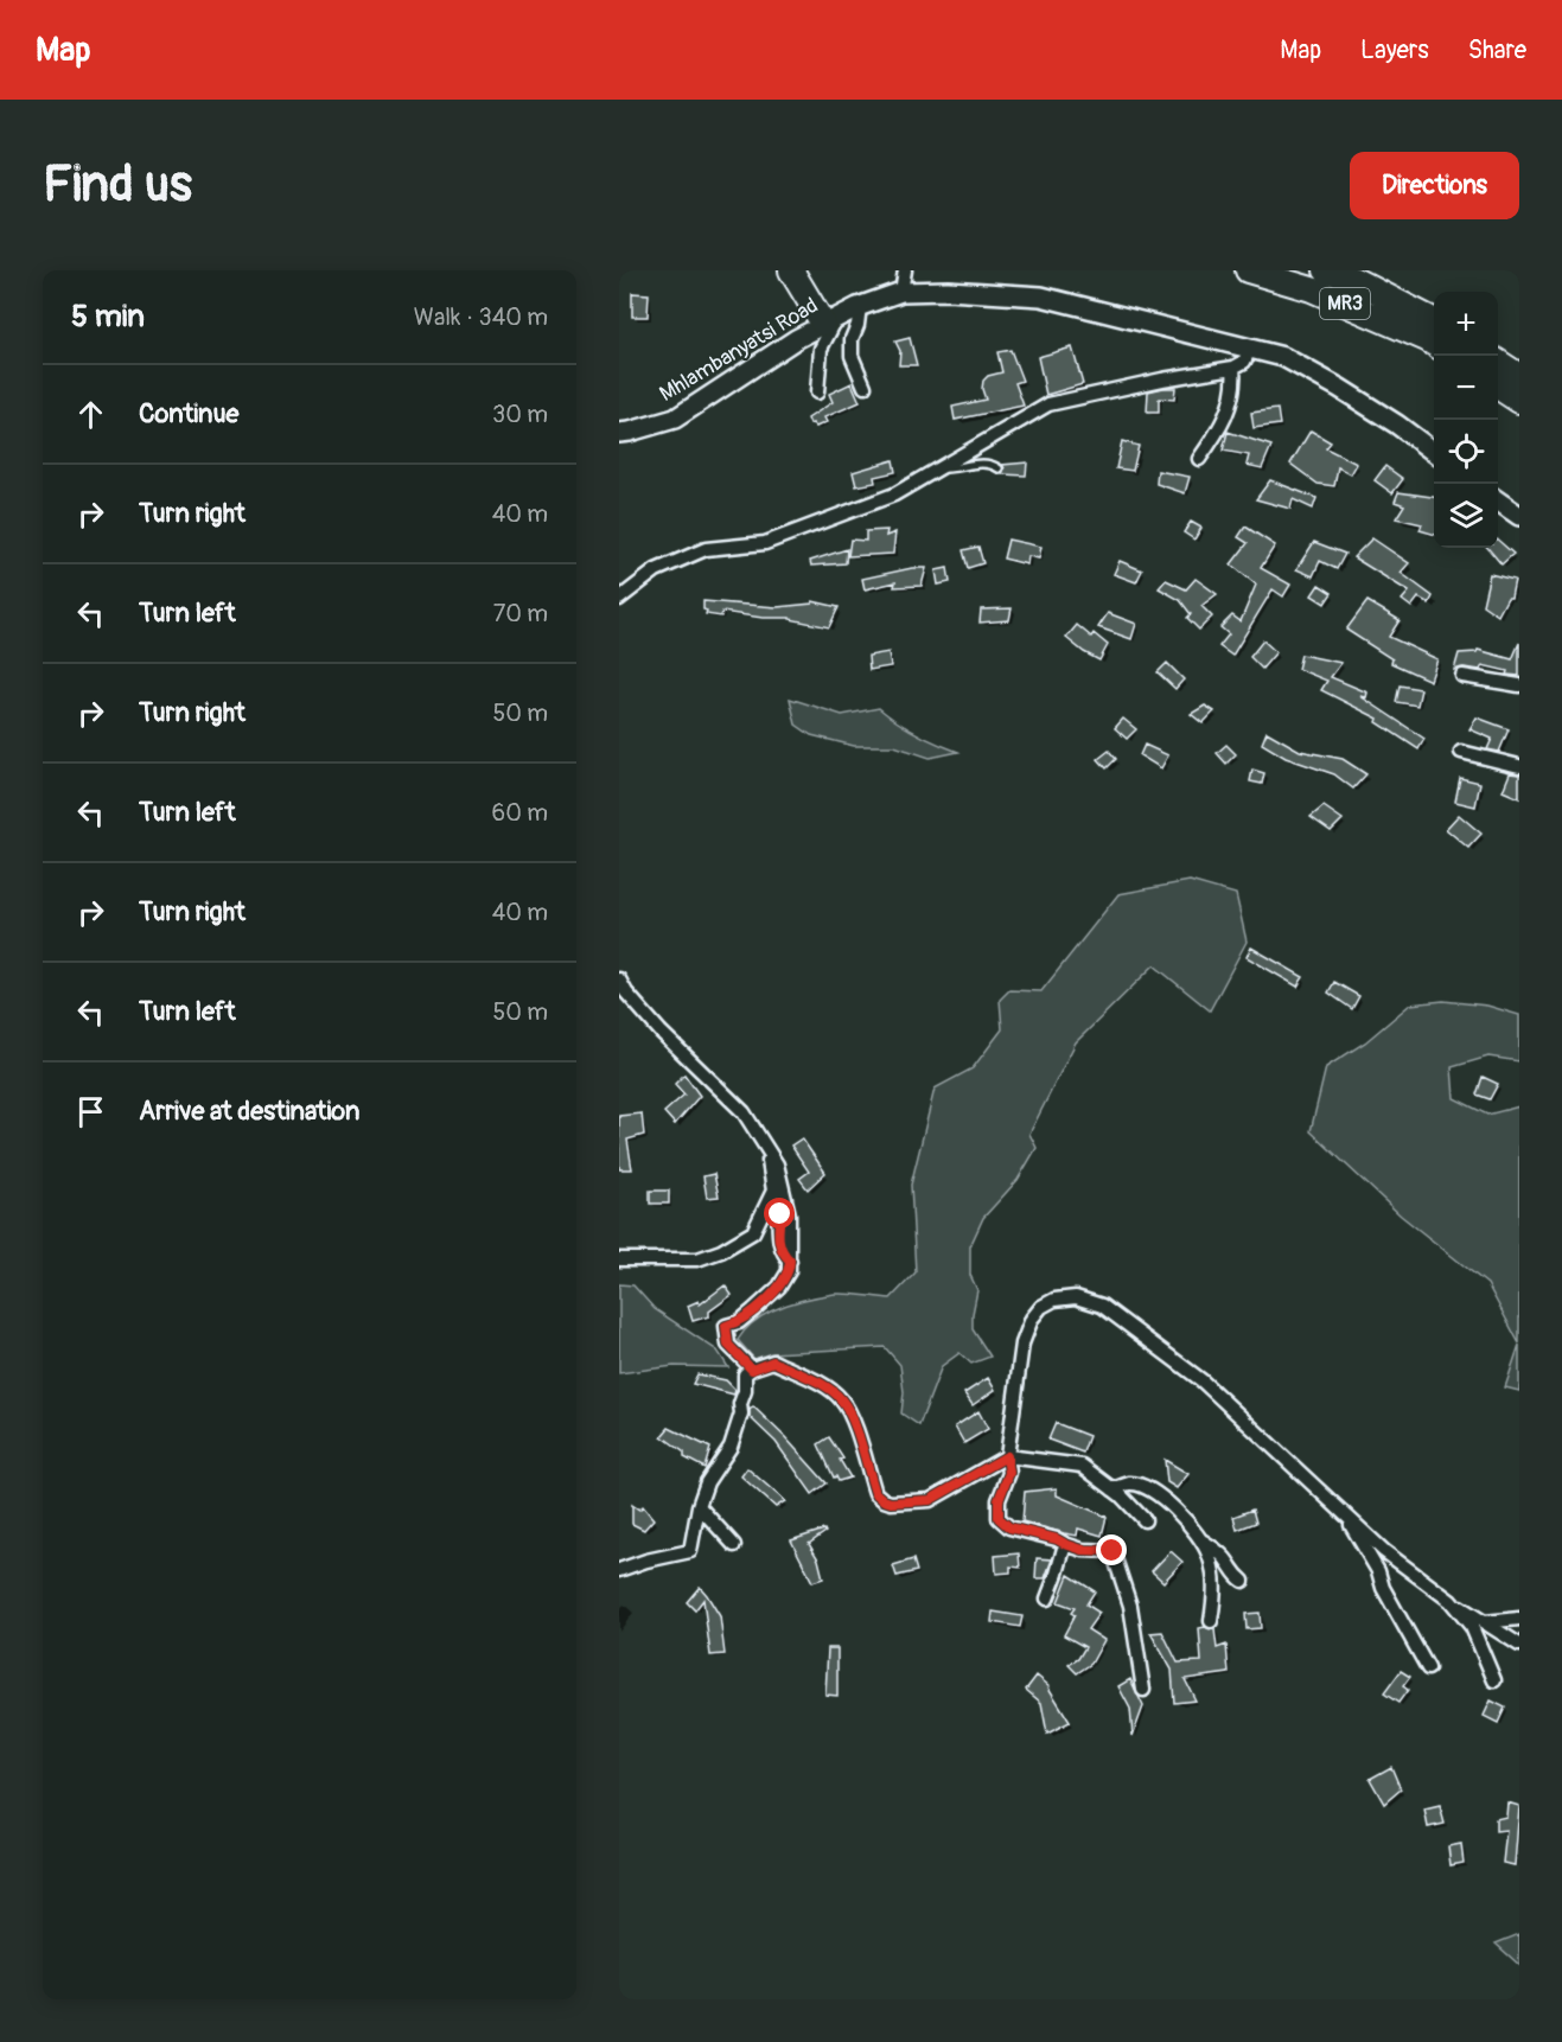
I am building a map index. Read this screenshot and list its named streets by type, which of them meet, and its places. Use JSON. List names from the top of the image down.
{
  "streets": {
    "highway": ["MR3"],
    "main road": ["Mhlambanyatsi Road"]
  },
  "page": {
    "header": "Map",
    "nav": ["Map", "Layers", "Share"],
    "buttons": "Directions",
    "title": "Find us",
    "heading": ["5 min", "Walk · 340 m"],
    "map_buttons": ["+", "−"],
    "list": [
      ["Continue", "30 m"],
      ["Turn right", "40 m"],
      ["Turn left", "70 m"],
      ["Turn right", "50 m"],
      ["Turn left", "60 m"],
      ["Turn right", "40 m"],
      ["Turn left", "50 m"],
      "Arrive at destination"
    ]
  }
}
